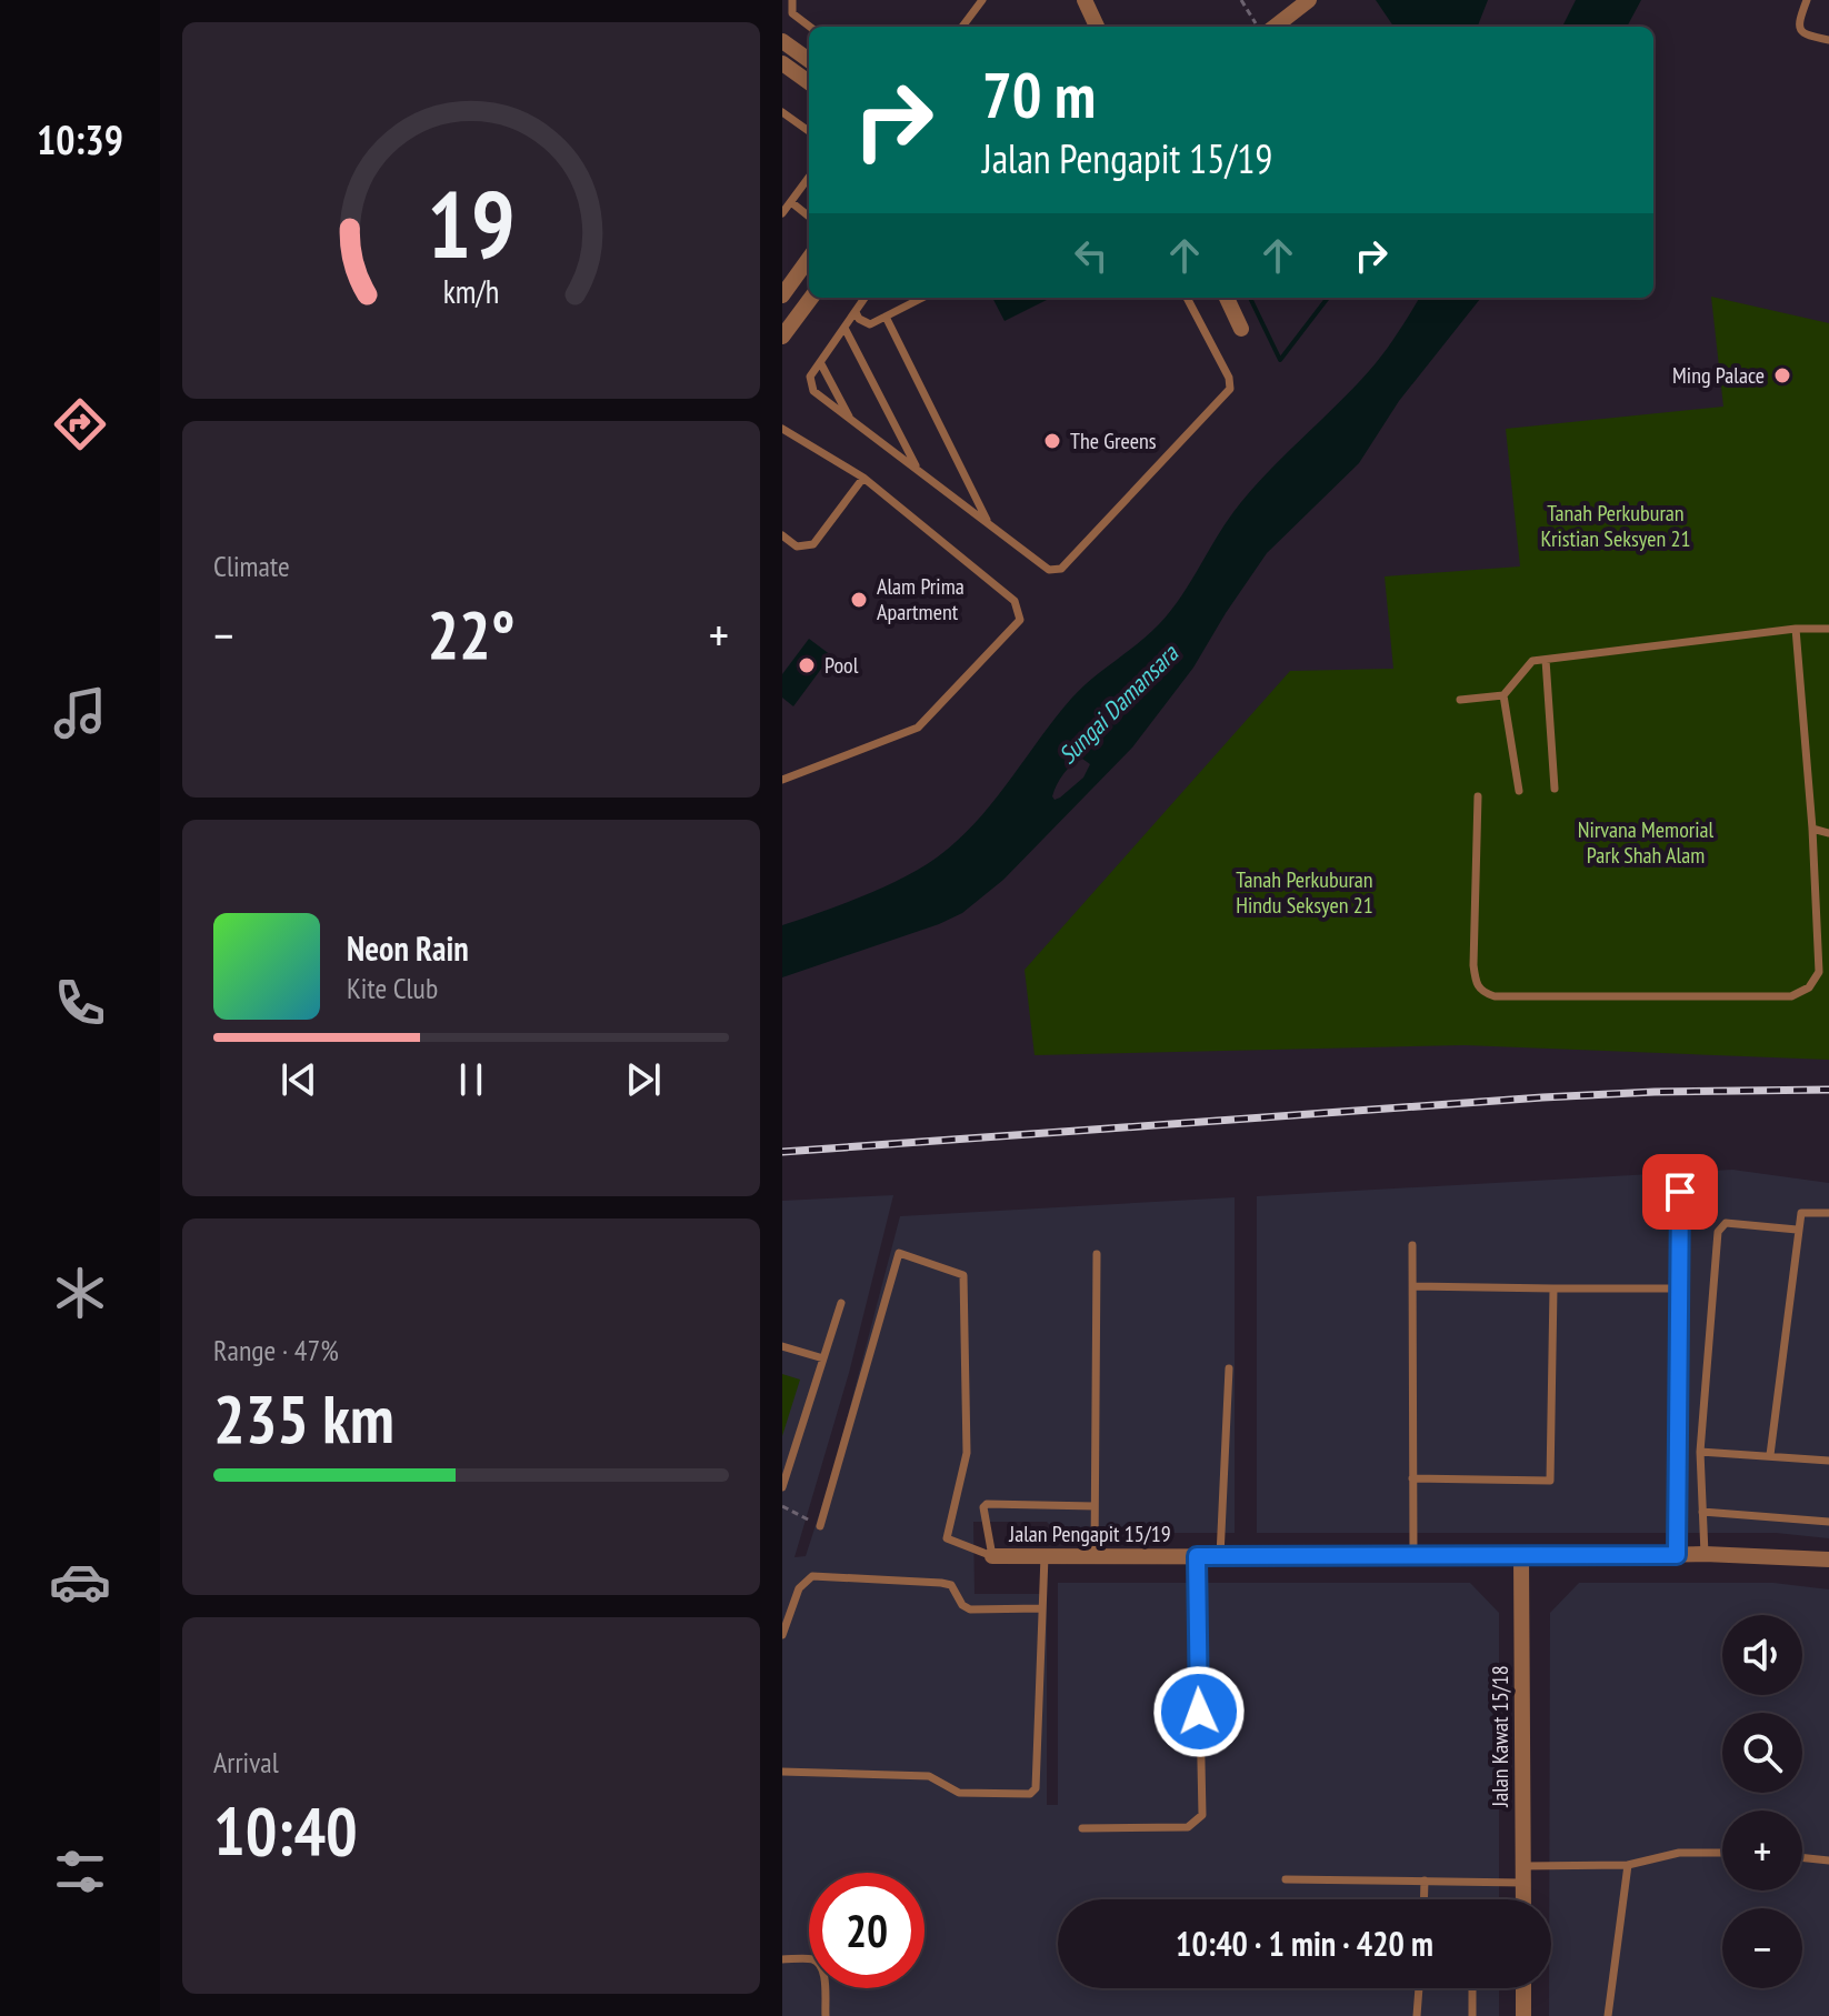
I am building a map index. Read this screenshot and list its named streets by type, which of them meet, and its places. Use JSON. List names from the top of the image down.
{
  "streets": {
    "street": ["Jalan Pengapit 15/19", "Jalan Kawat 15/18"]
  },
  "crossings": [
    ["Jalan Pengapit 15/19", "Jalan Kawat 15/18"]
  ],
  "water": ["Sungai Damansara"],
  "parks": ["Tanah Perkuburan Kristian Seksyen 21", "Nirvana Memorial Park Shah Alam", "Tanah Perkuburan Hindu Seksyen 21"],
  "places": [
    "Ming Palace",
    "The Greens",
    "Alam Prima Apartment",
    "Pool"
  ],
  "page": {
    "tabs": "10:39",
    "turn": ["70 m", "Jalan Pengapit 15/19"],
    "tile": [
      "Climate",
      ["Range · 47%", "235 km"],
      ["Arrival", "10:40"]
    ],
    "heat": ["−", "22°", "+"],
    "song": ["Neon Rain", "Kite Club"],
    "map_buttons": ["+", "−"],
    "limit": "20",
    "trip": "10:40 · 1 min · 420 m",
    "gauge": ["19", "km/h"]
  }
}
